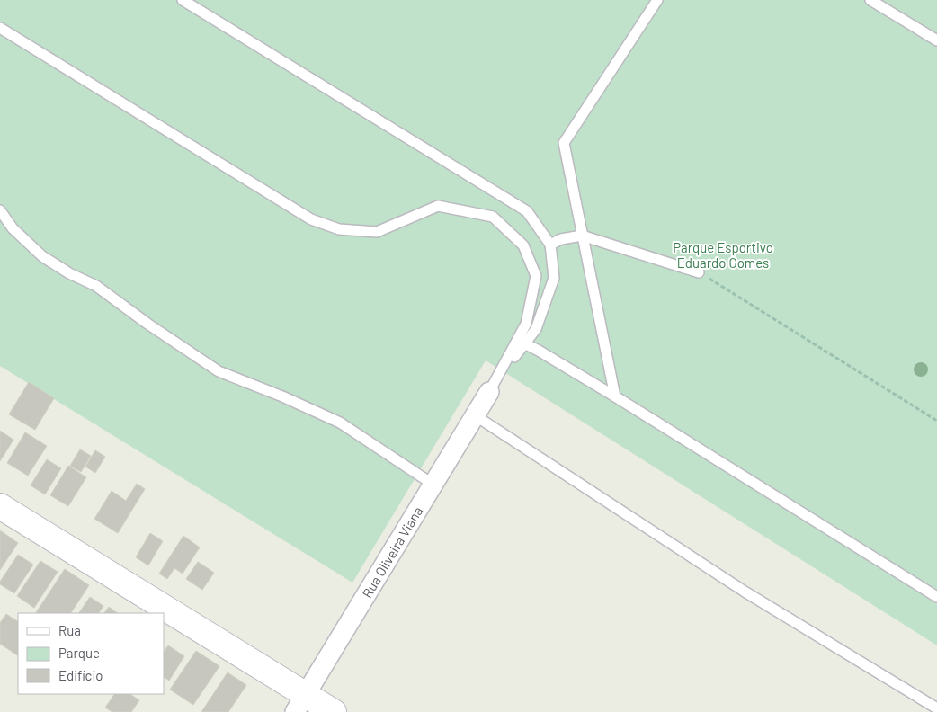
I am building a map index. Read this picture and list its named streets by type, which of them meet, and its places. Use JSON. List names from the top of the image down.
{
  "streets": {
    "street": ["Rua Oliveira Viana"]
  },
  "parks": ["Parque Esportivo Eduardo Gomes"],
  "legend": ["Rua", "Parque", "Edifício"]
}
